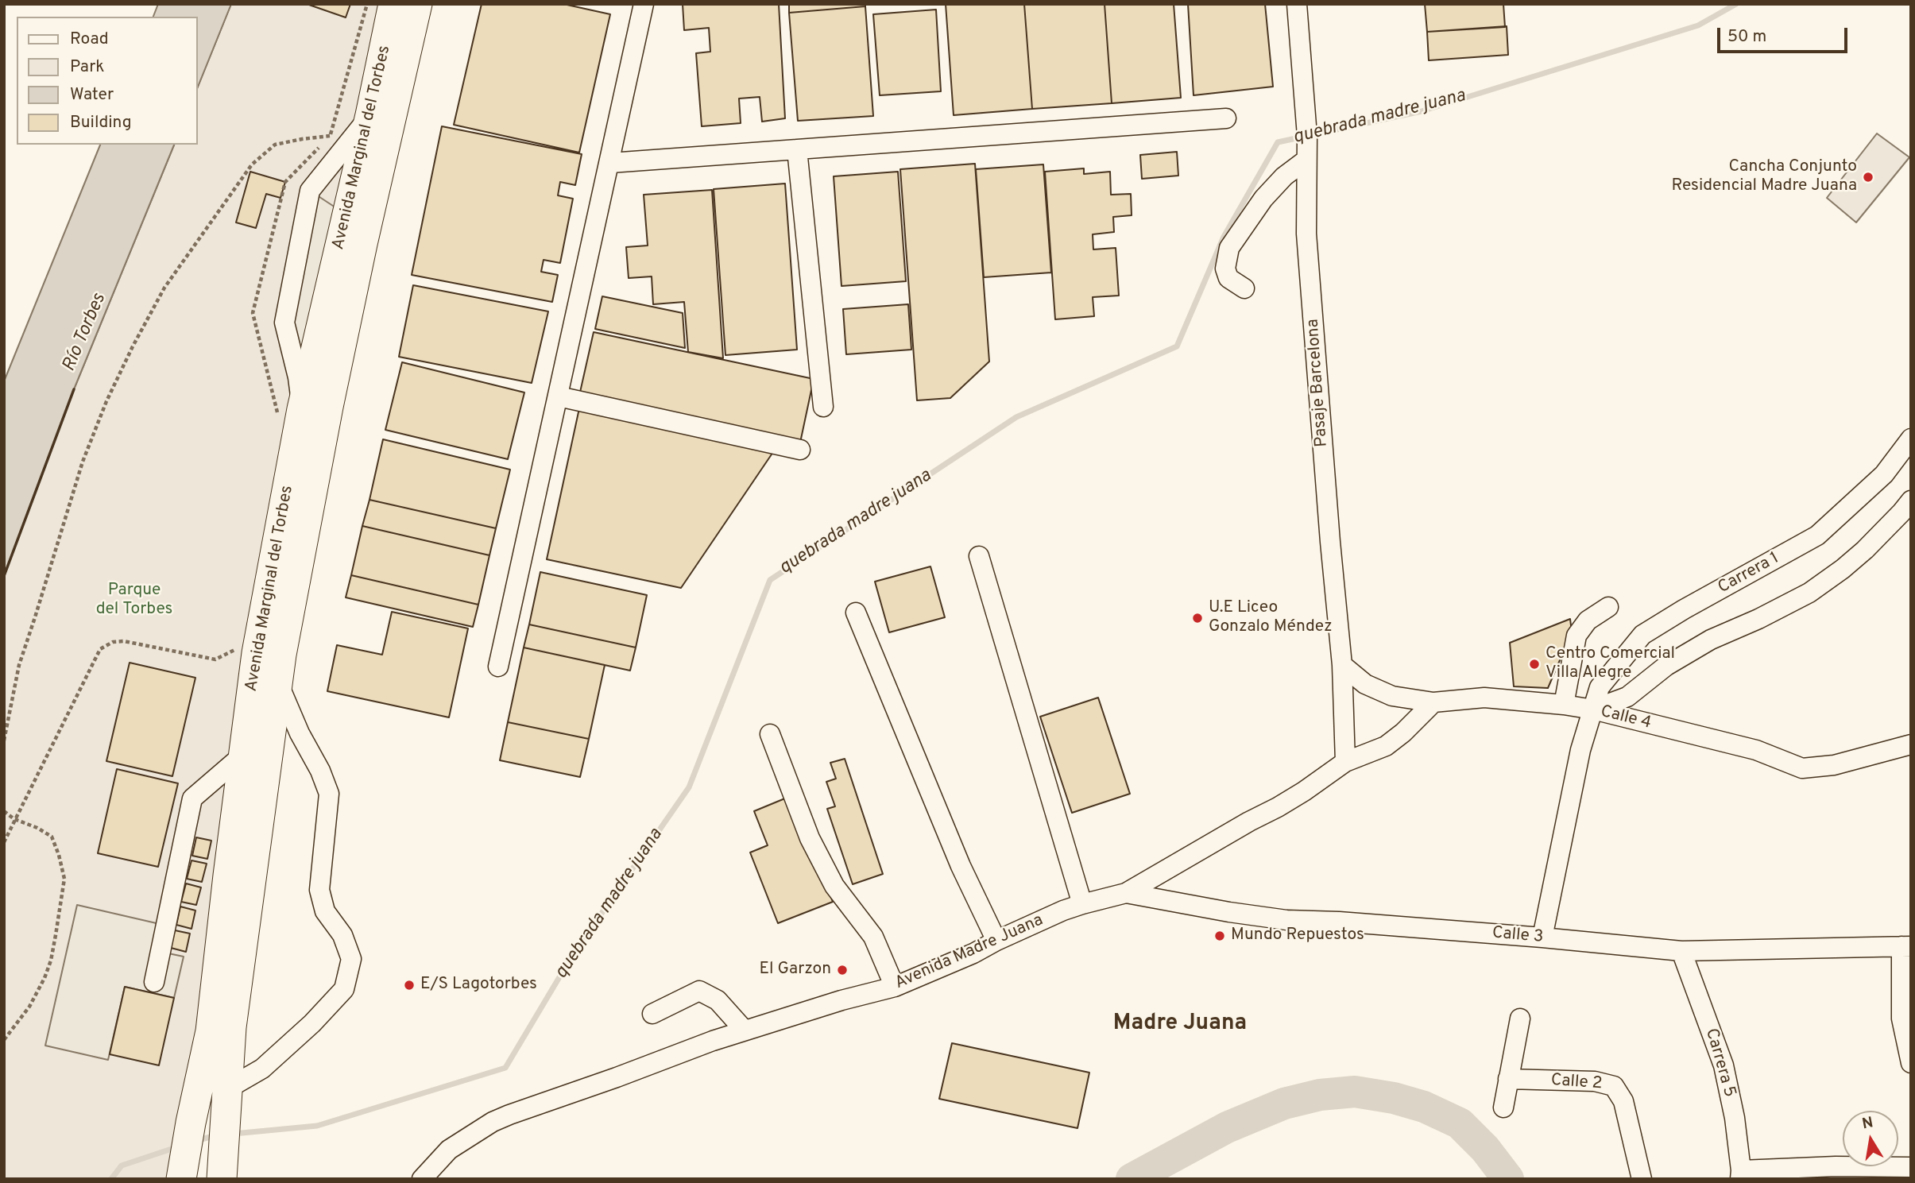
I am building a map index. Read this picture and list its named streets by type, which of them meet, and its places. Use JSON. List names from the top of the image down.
{
  "streets": {
    "highway": ["Avenida Marginal del Torbes"],
    "street": [
      "Pasaje Barcelona",
      "Carrera 1",
      "Calle 4",
      "Calle 3",
      "Avenida Madre Juana",
      "Carrera 5",
      "Calle 2"
    ]
  },
  "crossings": [
    ["Pasaje Barcelona", "Calle 4"],
    ["Pasaje Barcelona", "Avenida Madre Juana"],
    ["Carrera 1", "Calle 4"],
    ["Carrera 1", "Calle 3"],
    ["Calle 4", "Avenida Madre Juana"],
    ["Calle 3", "Avenida Madre Juana"],
    ["Calle 3", "Carrera 5"]
  ],
  "districts": ["Madre Juana"],
  "water": ["quebrada madre juana", "Río Torbes"],
  "parks": ["Parque del Torbes"],
  "places": [
    "Cancha Conjunto Residencial Madre Juana",
    "U.E Liceo Gonzalo Méndez",
    "Centro Comercial Villa Alegre",
    "Mundo Repuestos",
    "El Garzon",
    "E/S Lagotorbes"
  ],
  "legend": [
    "Road",
    "Park",
    "Water",
    "Building"
  ],
  "scale_bar": "50 m",
  "north": "top"
}
